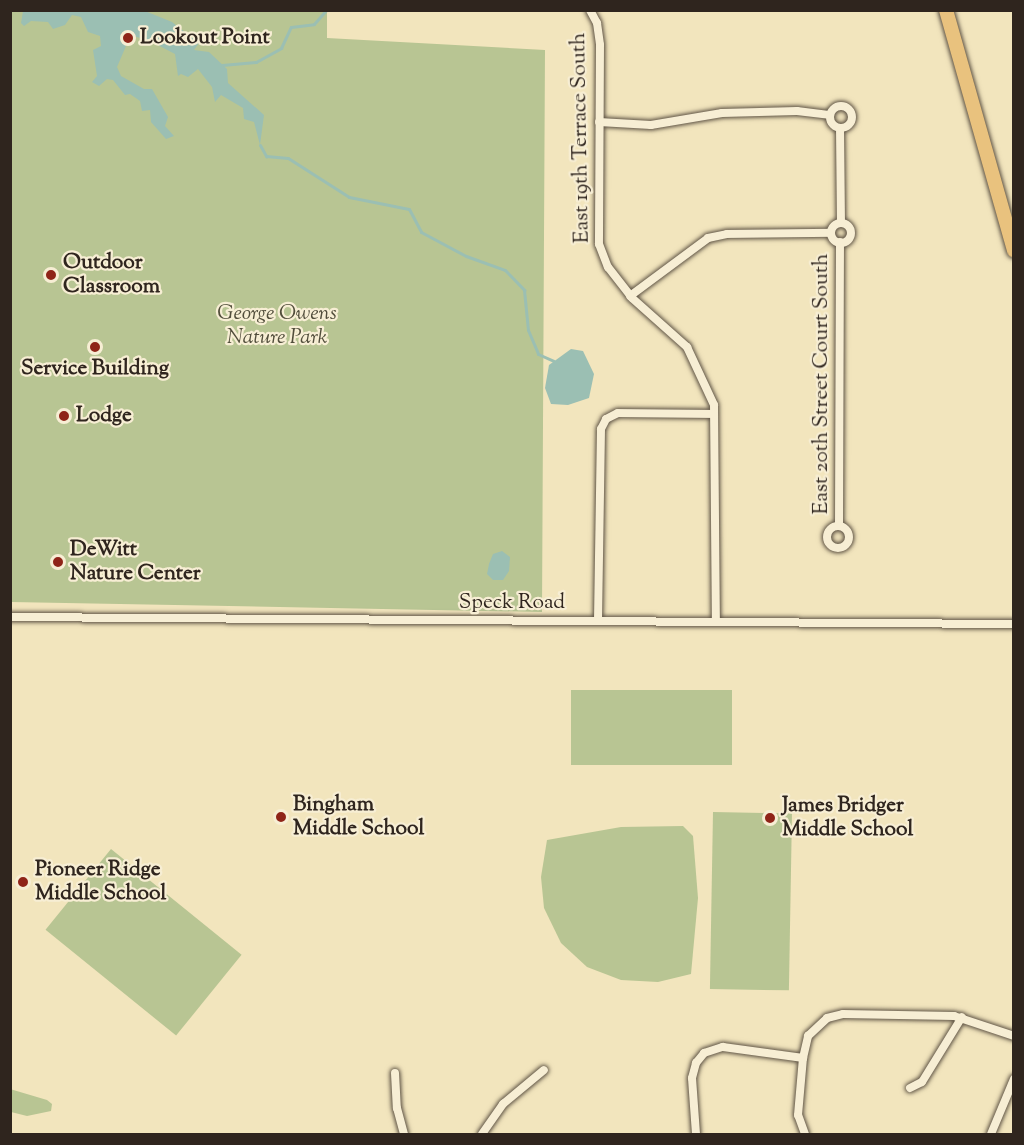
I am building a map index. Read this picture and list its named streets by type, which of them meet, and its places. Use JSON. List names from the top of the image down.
{
  "streets": {
    "street": ["East 19th Terrace South", "East 20th Street Court South", "Speck Road"]
  },
  "crossings": [
    ["East 19th Terrace South", "Speck Road"]
  ],
  "parks": ["George Owens Nature Park"],
  "places": [
    "Lookout Point",
    "Outdoor Classroom",
    "Service Building",
    "Lodge",
    "DeWitt Nature Center",
    "Bingham Middle School",
    "James Bridger Middle School",
    "Pioneer Ridge Middle School"
  ]
}
